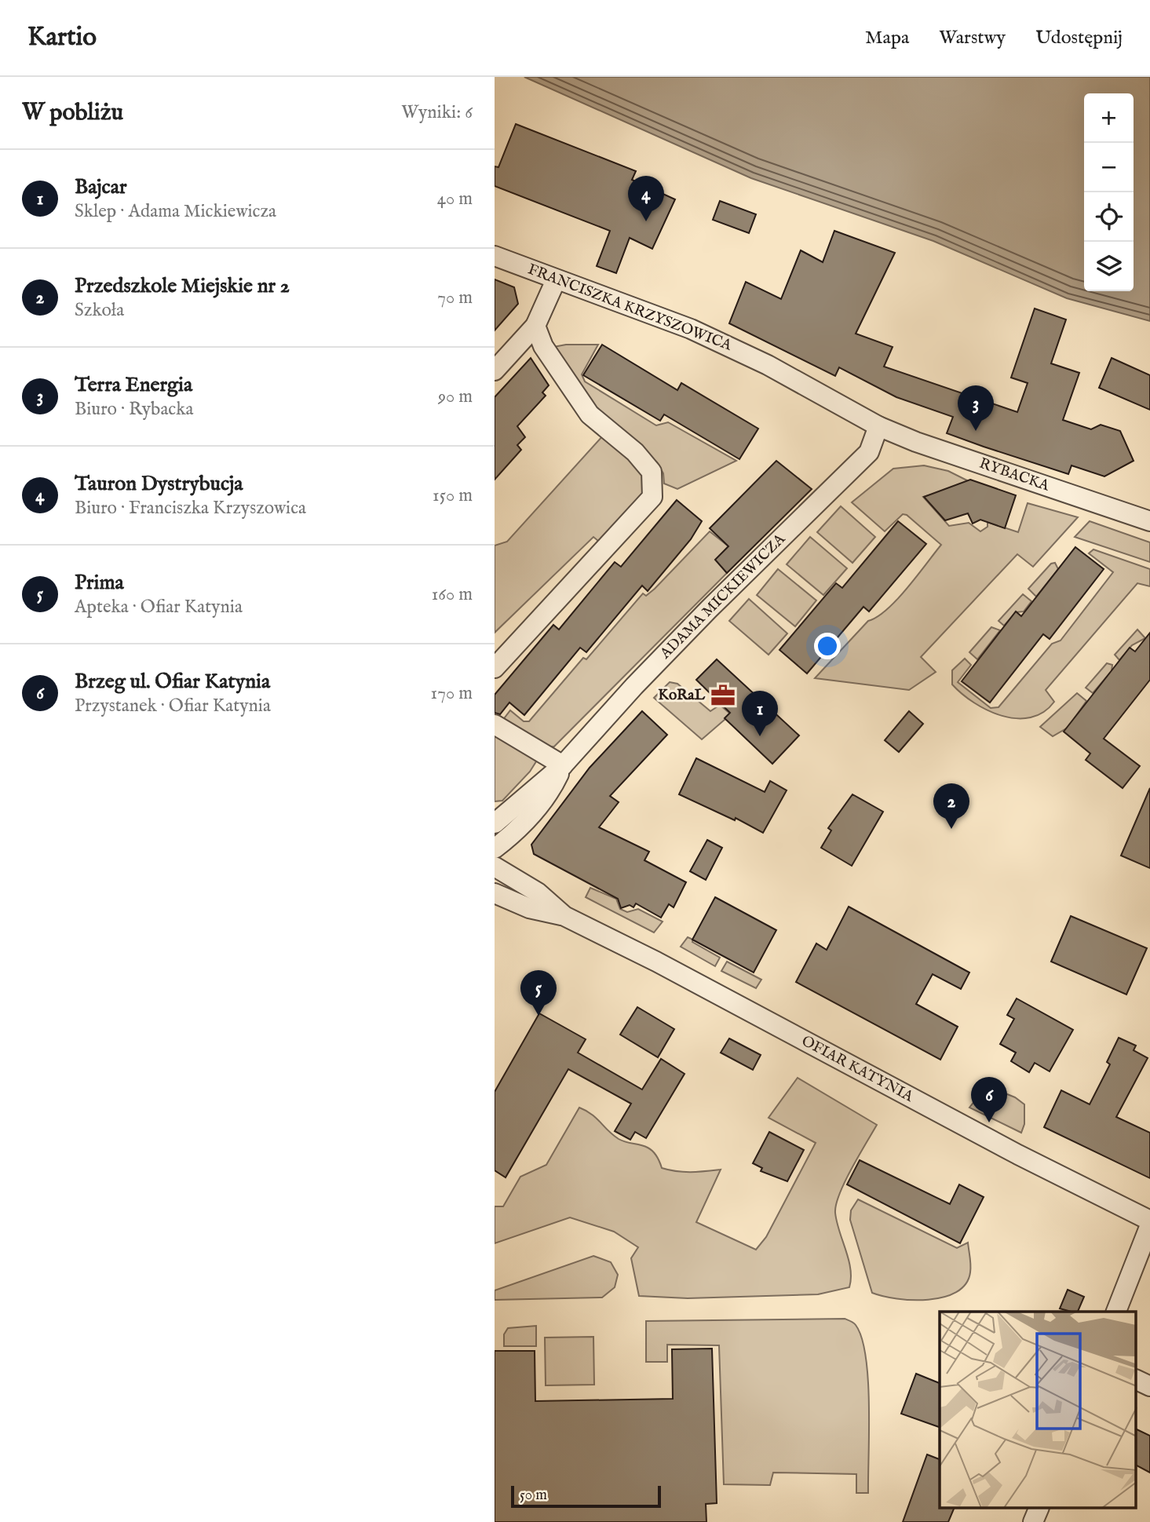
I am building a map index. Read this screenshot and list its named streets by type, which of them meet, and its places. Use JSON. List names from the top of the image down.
{
  "streets": {
    "street": [
      "FRANCISZKA KRZYSZOWICA",
      "RYBACKA",
      "ADAMA MICKIEWICZA",
      "OFIAR KATYNIA"
    ]
  },
  "crossings": [
    ["FRANCISZKA KRZYSZOWICA", "RYBACKA"],
    ["FRANCISZKA KRZYSZOWICA", "ADAMA MICKIEWICZA"],
    ["RYBACKA", "ADAMA MICKIEWICZA"]
  ],
  "places": {
    "office": ["KoRaL"]
  },
  "scale_bar": "50 m",
  "page": {
    "header": "Kartio",
    "nav": ["Mapa", "Warstwy", "Udostępnij"],
    "heading": ["W pobliżu", "Wyniki: 6"],
    "map_buttons": ["+", "−"],
    "list": [
      {
        "mark": "1",
        "name": "Bajcar",
        "note": "Sklep · Adama Mickiewicza",
        "value": "40 m"
      },
      {
        "mark": "2",
        "name": "Przedszkole Miejskie nr 2",
        "note": "Szkoła",
        "value": "70 m"
      },
      {
        "mark": "3",
        "name": "Terra Energia",
        "note": "Biuro · Rybacka",
        "value": "90 m"
      },
      {
        "mark": "4",
        "name": "Tauron Dystrybucja",
        "note": "Biuro · Franciszka Krzyszowica",
        "value": "150 m"
      },
      {
        "mark": "5",
        "name": "Prima",
        "note": "Apteka · Ofiar Katynia",
        "value": "160 m"
      },
      {
        "mark": "6",
        "name": "Brzeg ul. Ofiar Katynia",
        "note": "Przystanek · Ofiar Katynia",
        "value": "170 m"
      }
    ],
    "pins": [
      "4",
      "3",
      "1",
      "2",
      "5",
      "6"
    ],
    "scale": "50 m"
  }
}
